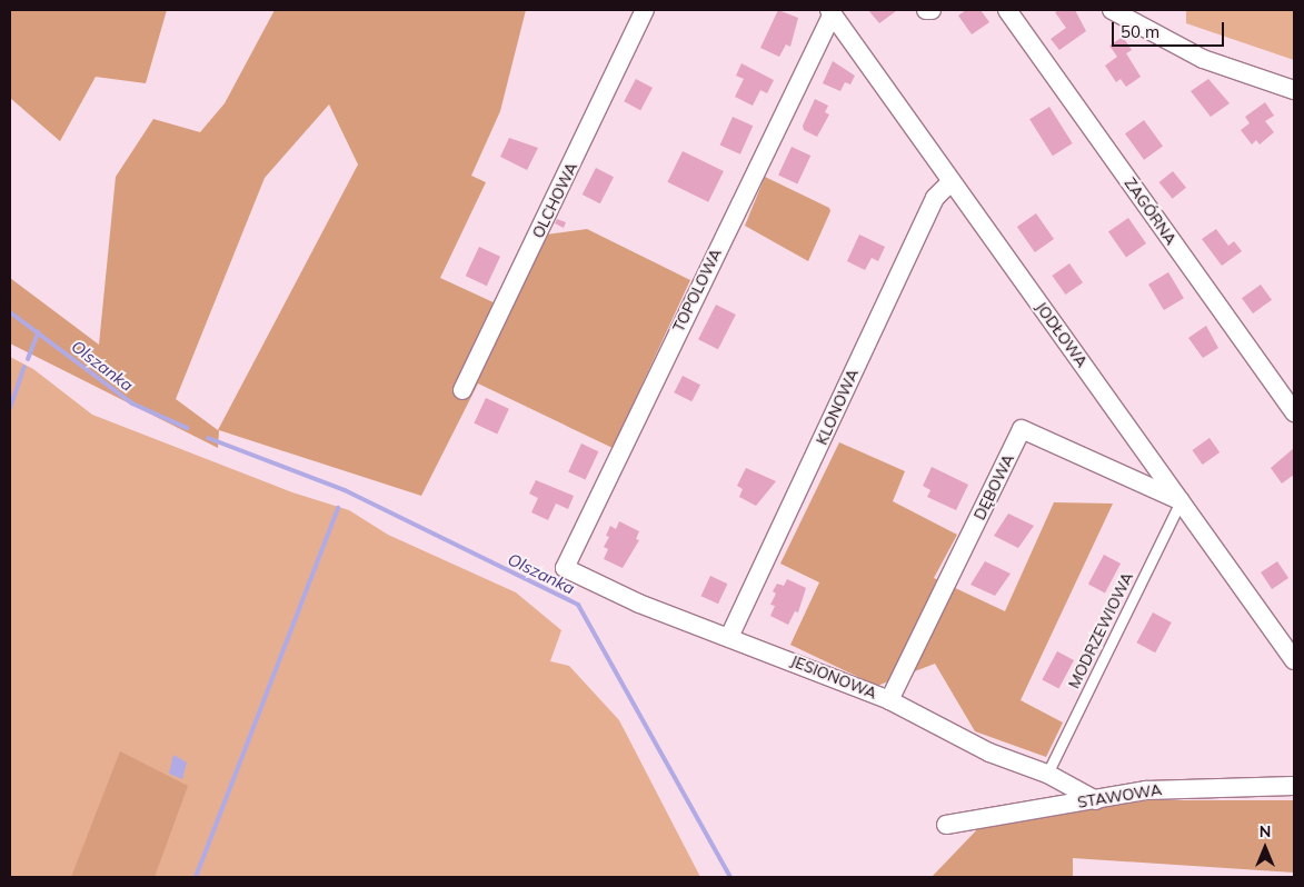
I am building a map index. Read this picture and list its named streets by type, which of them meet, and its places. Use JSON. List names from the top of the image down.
{
  "streets": {
    "street": [
      "OLCHOWA",
      "ZAGÓRNA",
      "TOPOLOWA",
      "JODŁOWA",
      "KLONOWA",
      "DĘBOWA",
      "JESIONOWA",
      "STAWOWA"
    ],
    "lane": ["MODRZEWIOWA"]
  },
  "crossings": [
    ["TOPOLOWA", "JODŁOWA"],
    ["TOPOLOWA", "JESIONOWA"],
    ["JODŁOWA", "KLONOWA"],
    ["JODŁOWA", "DĘBOWA"],
    ["JODŁOWA", "MODRZEWIOWA"],
    ["KLONOWA", "JESIONOWA"],
    ["DĘBOWA", "MODRZEWIOWA"],
    ["DĘBOWA", "JESIONOWA"],
    ["MODRZEWIOWA", "JESIONOWA"],
    ["JESIONOWA", "STAWOWA"]
  ],
  "water": ["Olszanka"],
  "scale_bar": "50 m",
  "north": "top"
}
